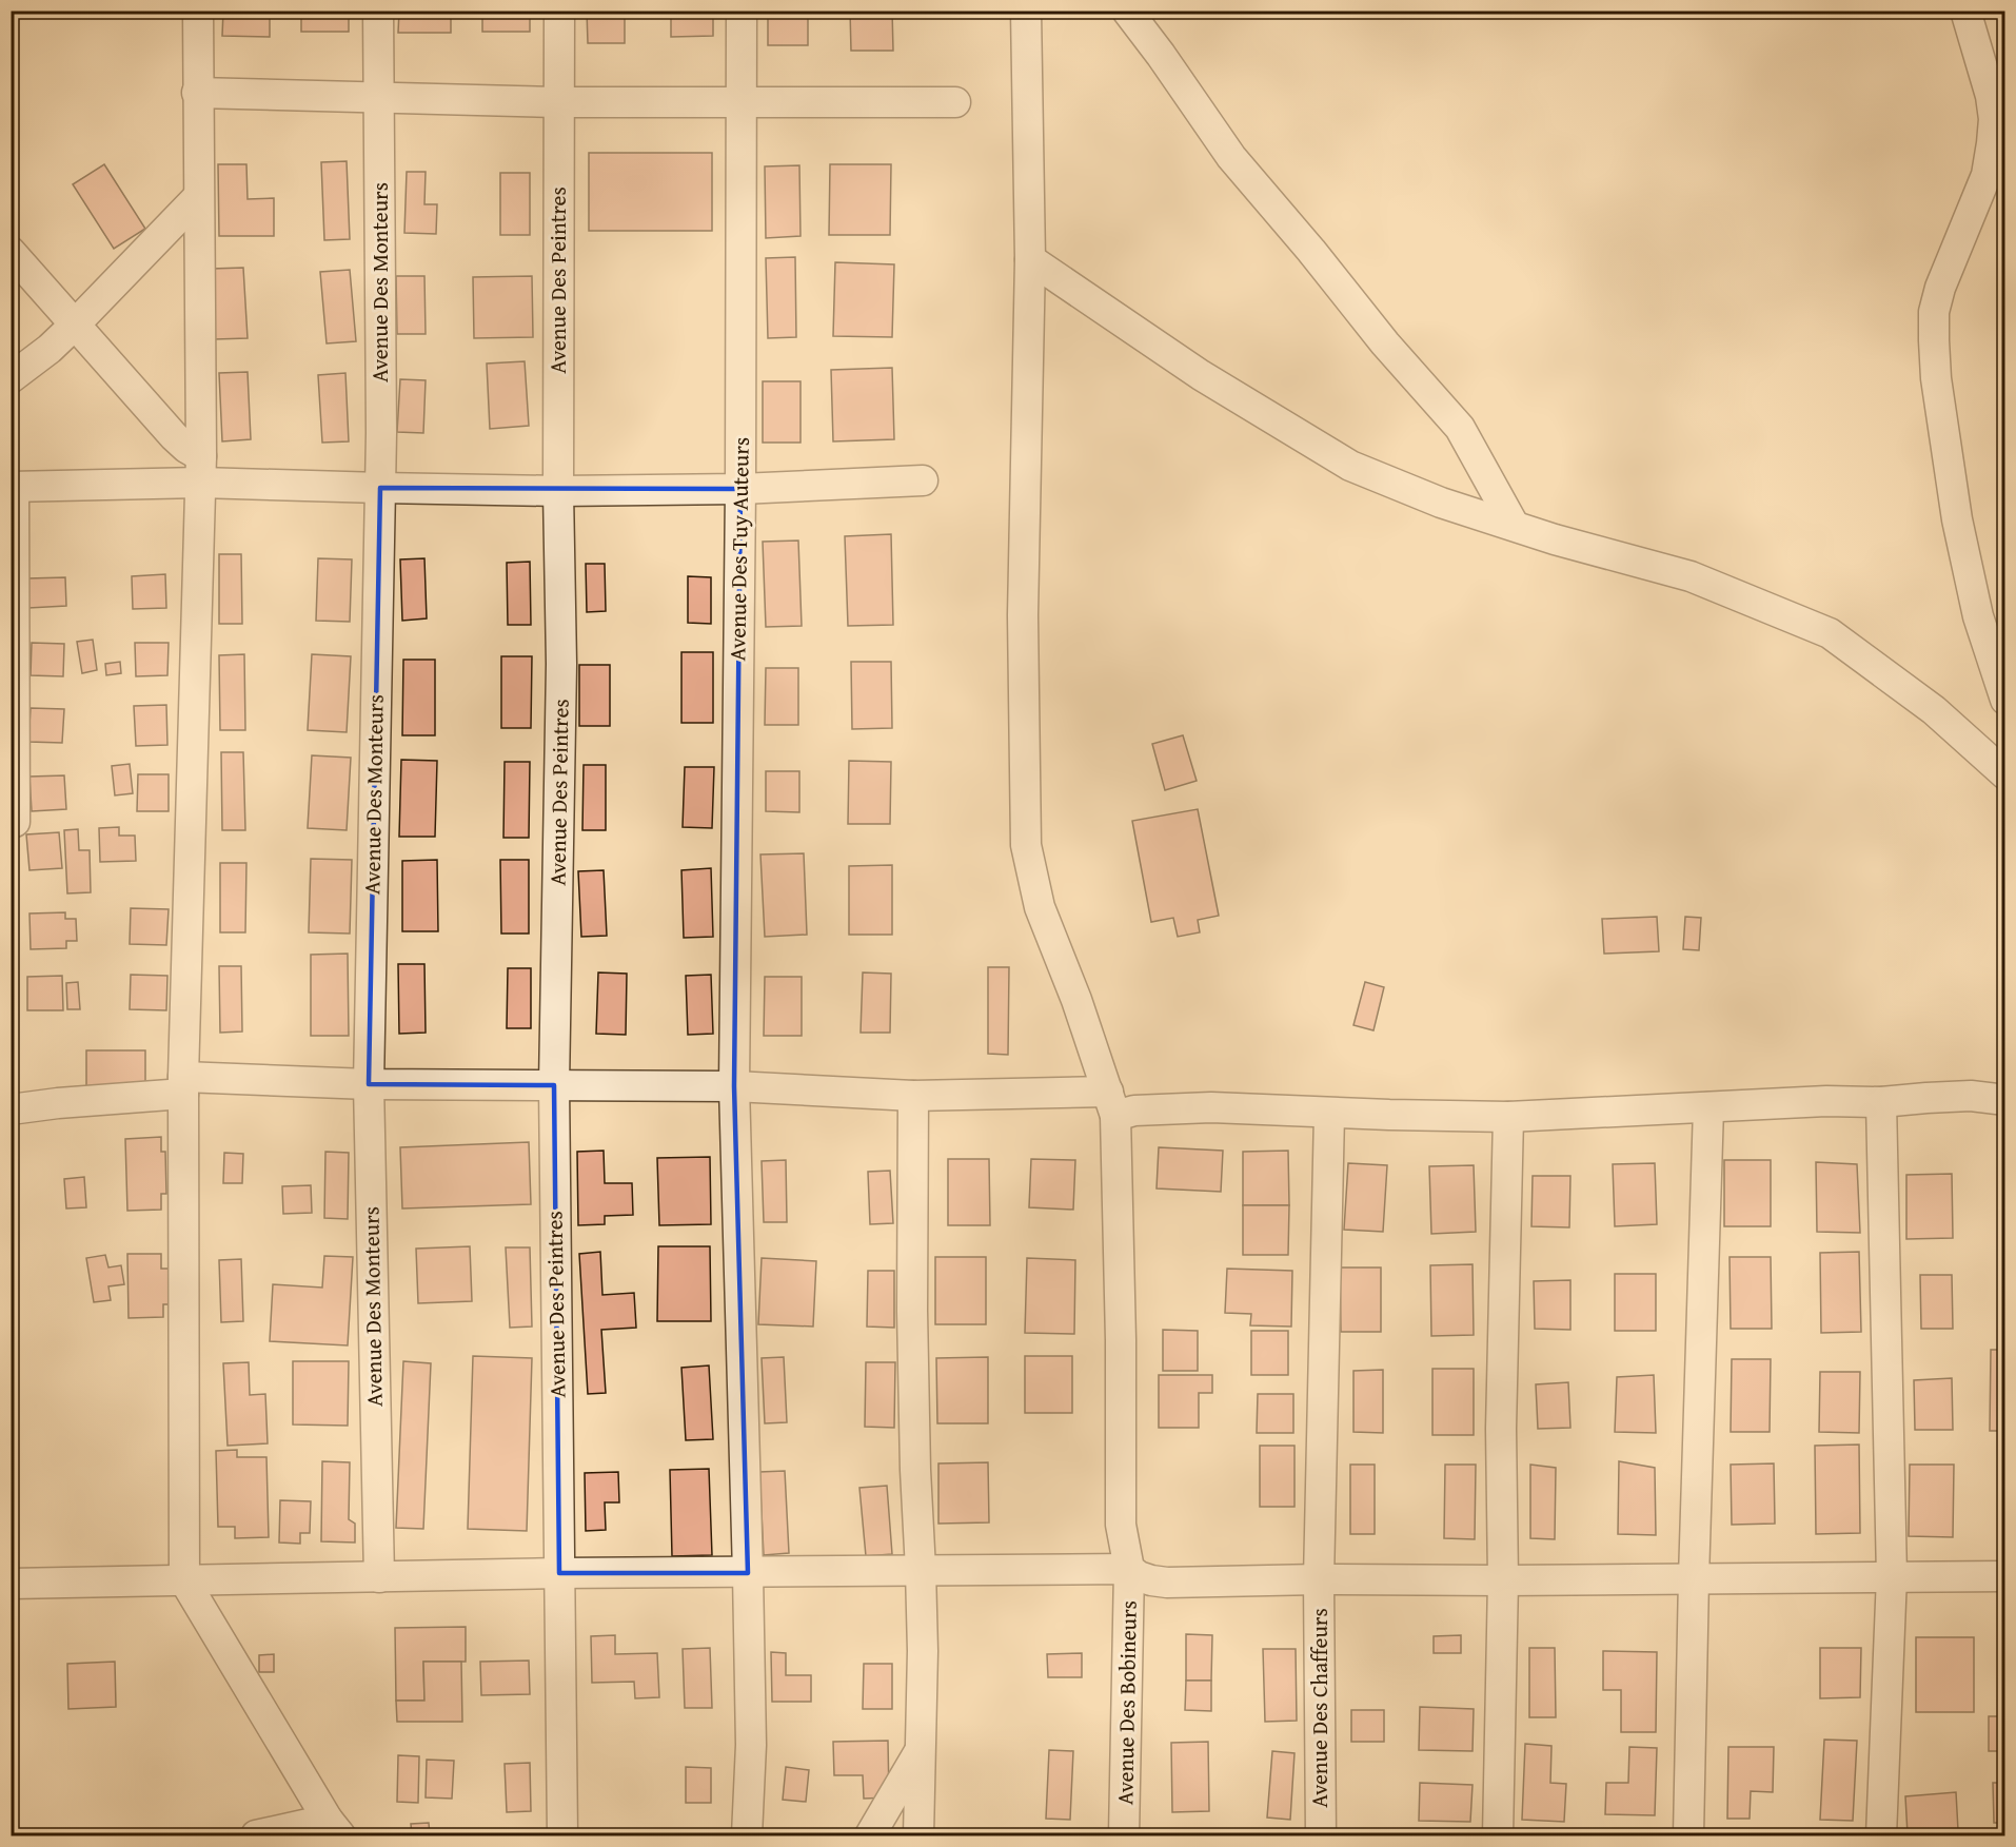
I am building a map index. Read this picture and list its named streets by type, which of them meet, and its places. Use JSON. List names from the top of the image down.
{
  "streets": {
    "street": [
      "Avenue Des Peintres",
      "Avenue Des Monteurs",
      "Avenue Des Tuy Auteurs",
      "Avenue Des Bobineurs",
      "Avenue Des Chaffeurs"
    ]
  }
}
